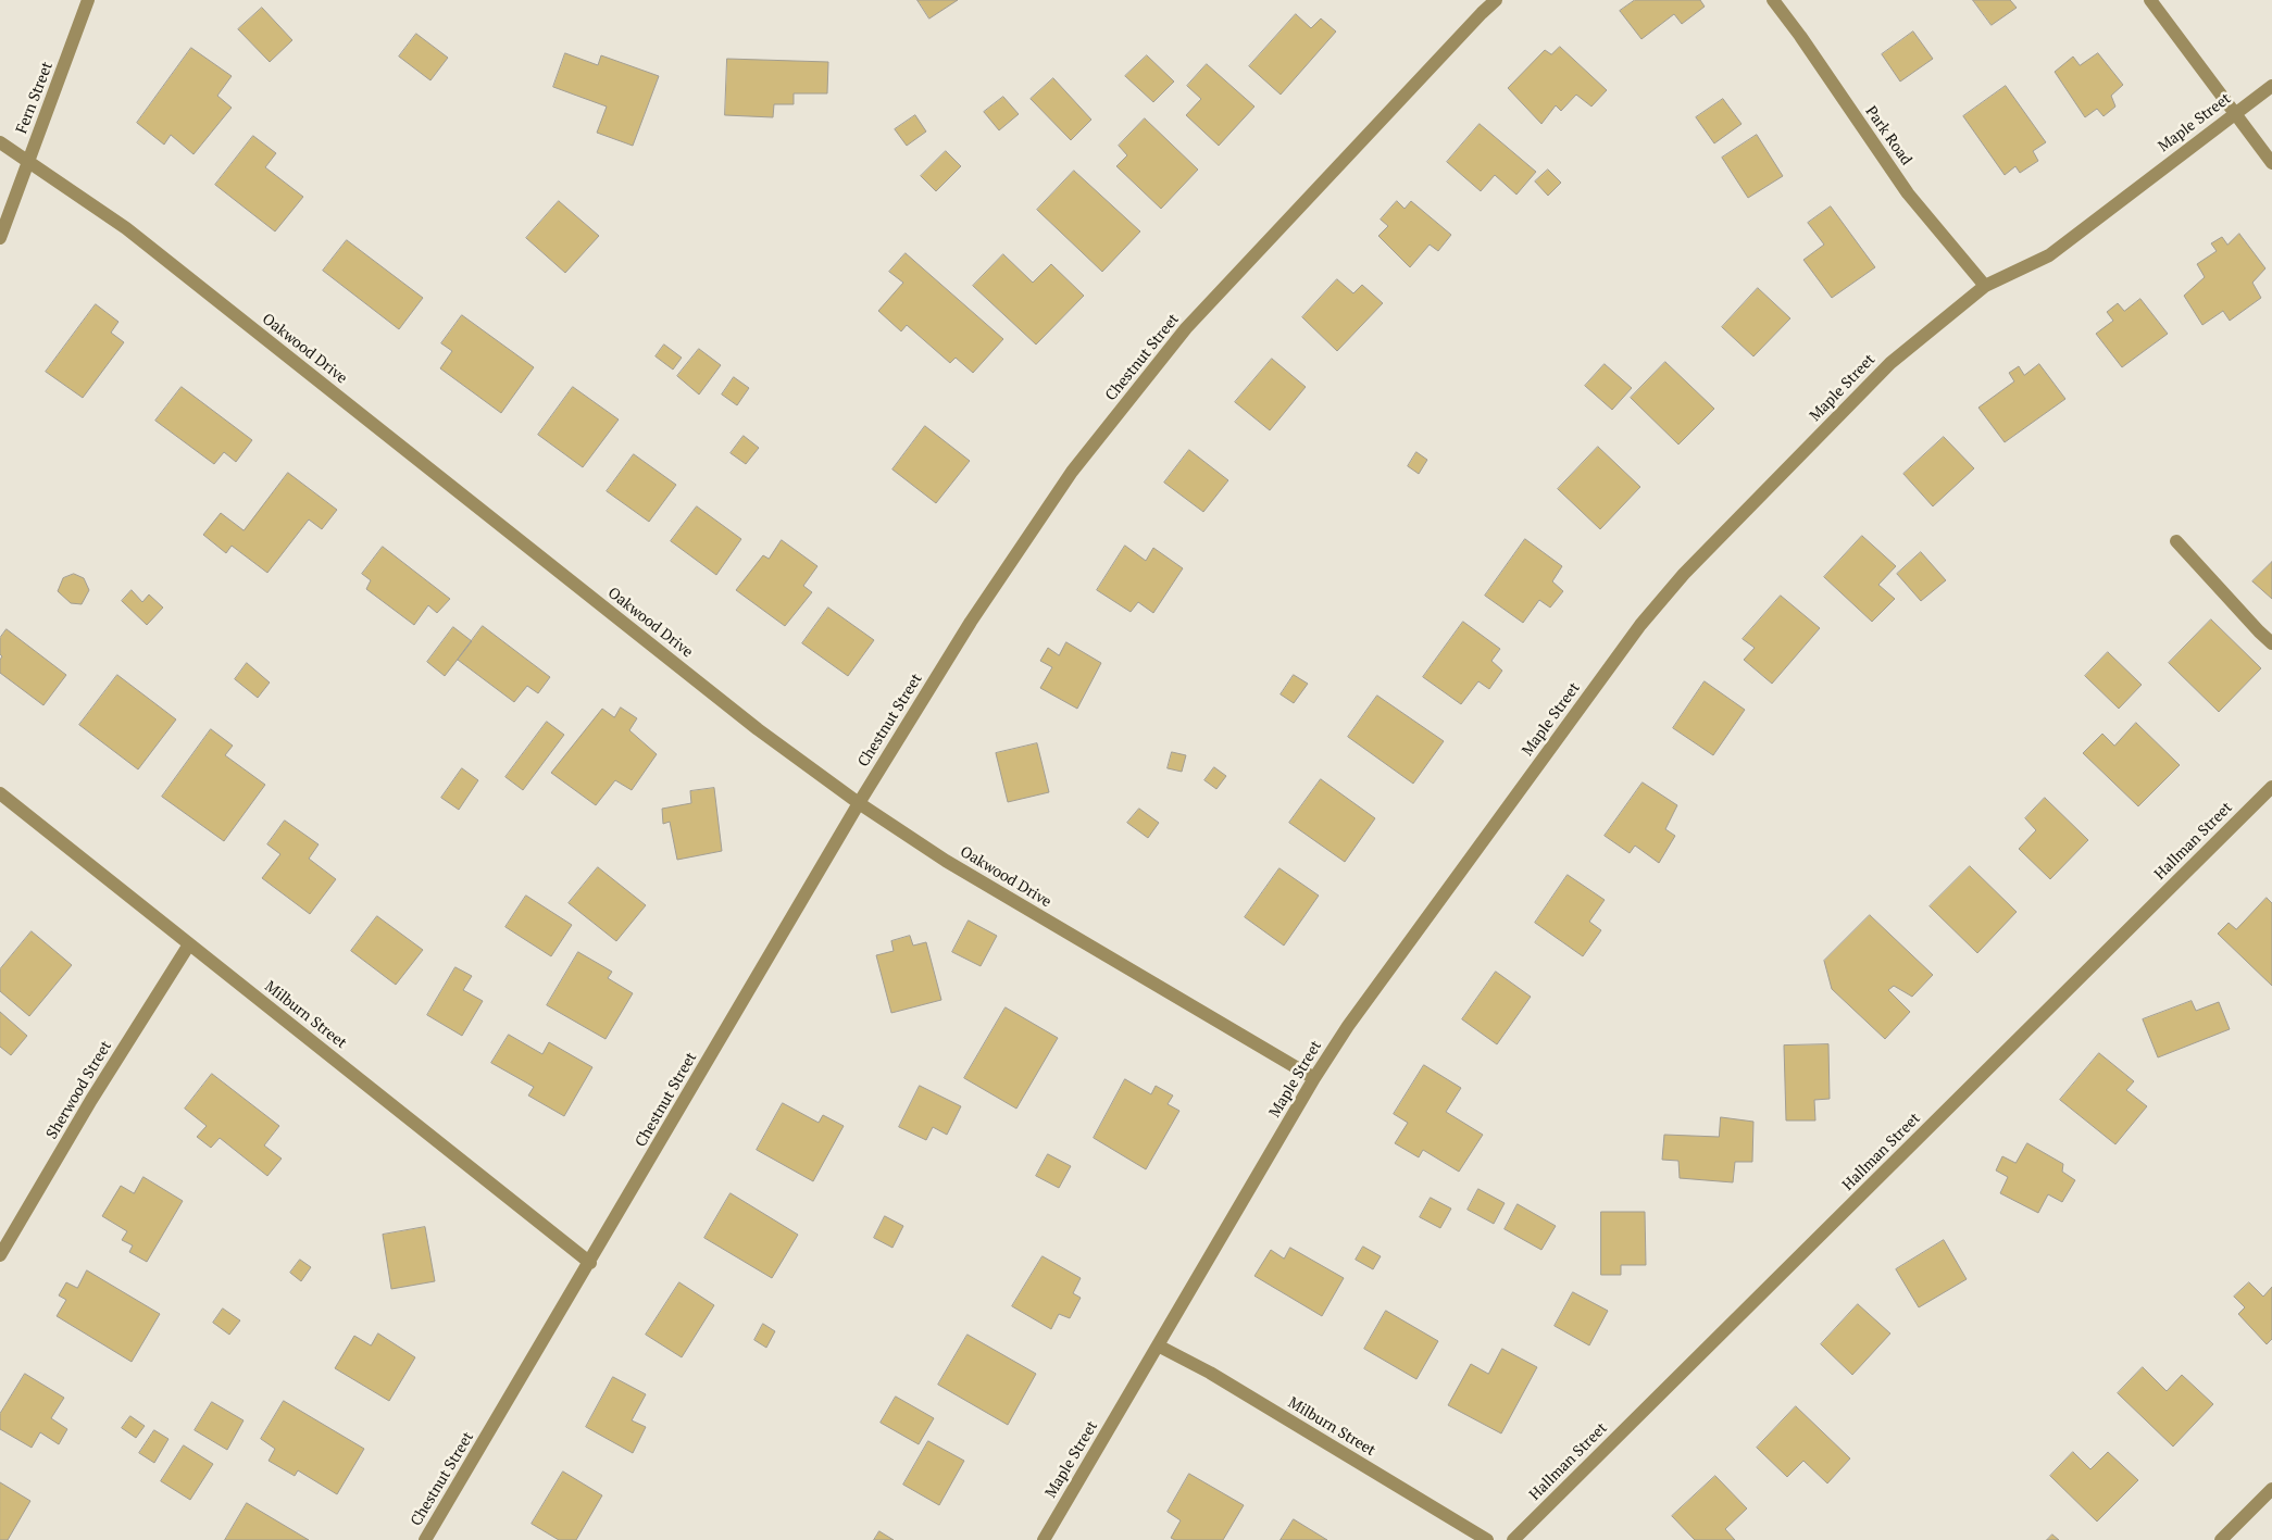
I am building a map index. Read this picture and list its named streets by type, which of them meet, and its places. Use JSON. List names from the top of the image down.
{
  "streets": {
    "street": [
      "Fern Street",
      "Maple Street",
      "Park Road",
      "Oakwood Drive",
      "Chestnut Street",
      "Hallman Street",
      "Milburn Street",
      "Sherwood Street"
    ]
  },
  "crossings": [
    ["Fern Street", "Oakwood Drive"],
    ["Maple Street", "Park Road"],
    ["Maple Street", "Oakwood Drive"],
    ["Maple Street", "Milburn Street"],
    ["Oakwood Drive", "Chestnut Street"],
    ["Chestnut Street", "Milburn Street"],
    ["Milburn Street", "Sherwood Street"]
  ]
}
